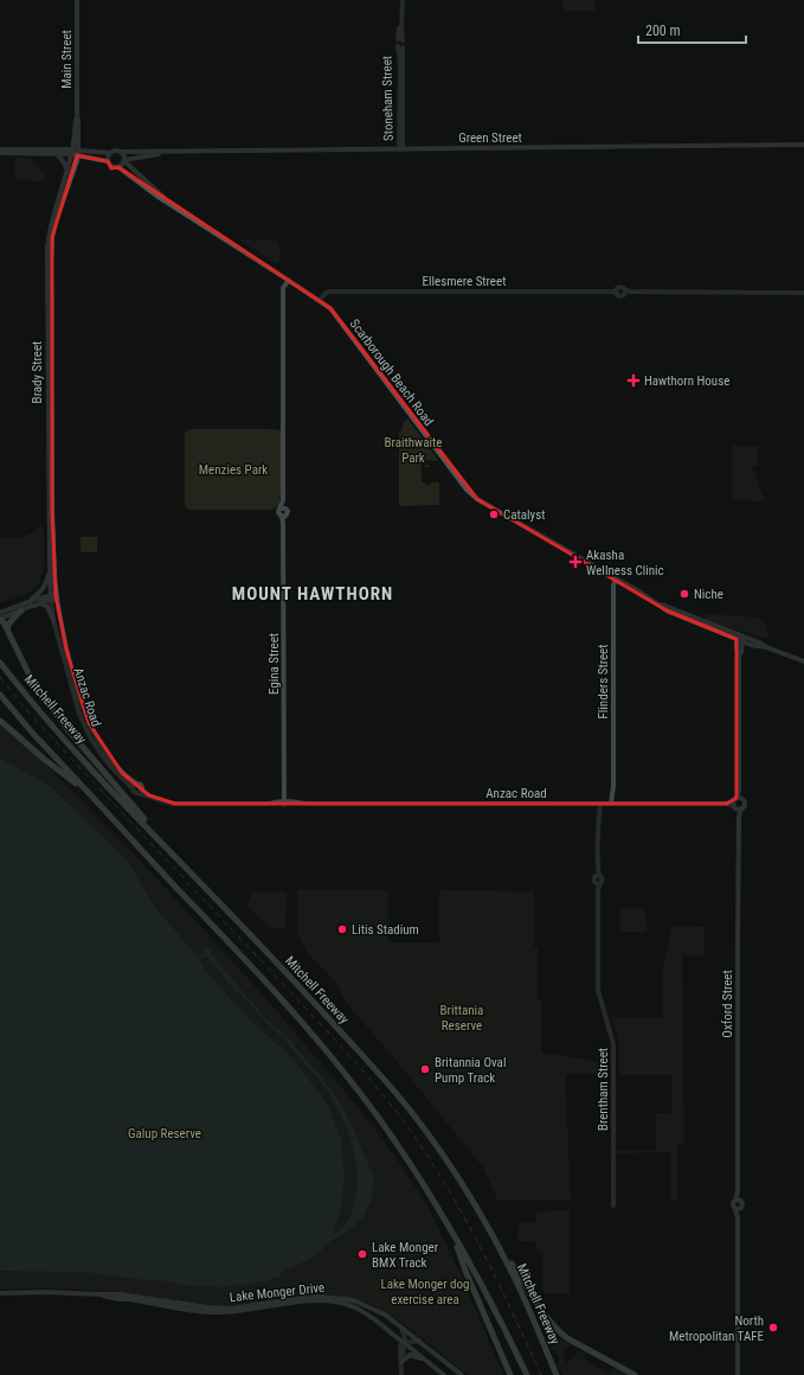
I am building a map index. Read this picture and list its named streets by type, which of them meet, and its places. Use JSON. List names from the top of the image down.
{
  "streets": {
    "highway": ["Mitchell Freeway"],
    "main road": [
      "Main Street",
      "Green Street",
      "Brady Street",
      "Scarborough Beach Road",
      "Oxford Street",
      "Lake Monger Drive"
    ],
    "street": [
      "Stoneham Street",
      "Ellesmere Street",
      "Egina Street",
      "Flinders Street",
      "Anzac Road",
      "Brentham Street"
    ]
  },
  "crossings": [
    ["Main Street", "Brady Street"],
    ["Stoneham Street", "Green Street"],
    ["Green Street", "Scarborough Beach Road"],
    ["Ellesmere Street", "Scarborough Beach Road"],
    ["Brady Street", "Anzac Road"],
    ["Scarborough Beach Road", "Egina Street"],
    ["Scarborough Beach Road", "Flinders Street"],
    ["Egina Street", "Anzac Road"],
    ["Flinders Street", "Anzac Road"],
    ["Anzac Road", "Oxford Street"],
    ["Anzac Road", "Brentham Street"]
  ],
  "districts": ["MOUNT HAWTHORN"],
  "parks": [
    "Braithwaite Park",
    "Menzies Park",
    "Brittania Reserve",
    "Galup Reserve",
    "Lake Monger dog exercise area"
  ],
  "places": {
    "health": ["Hawthorn House", "Akasha Wellness Clinic"],
    "other": [
      "Catalyst",
      "Niche",
      "Litis Stadium",
      "Britannia Oval Pump Track",
      "Lake Monger BMX Track",
      "North Metropolitan TAFE"
    ]
  },
  "scale_bar": "200 m"
}
